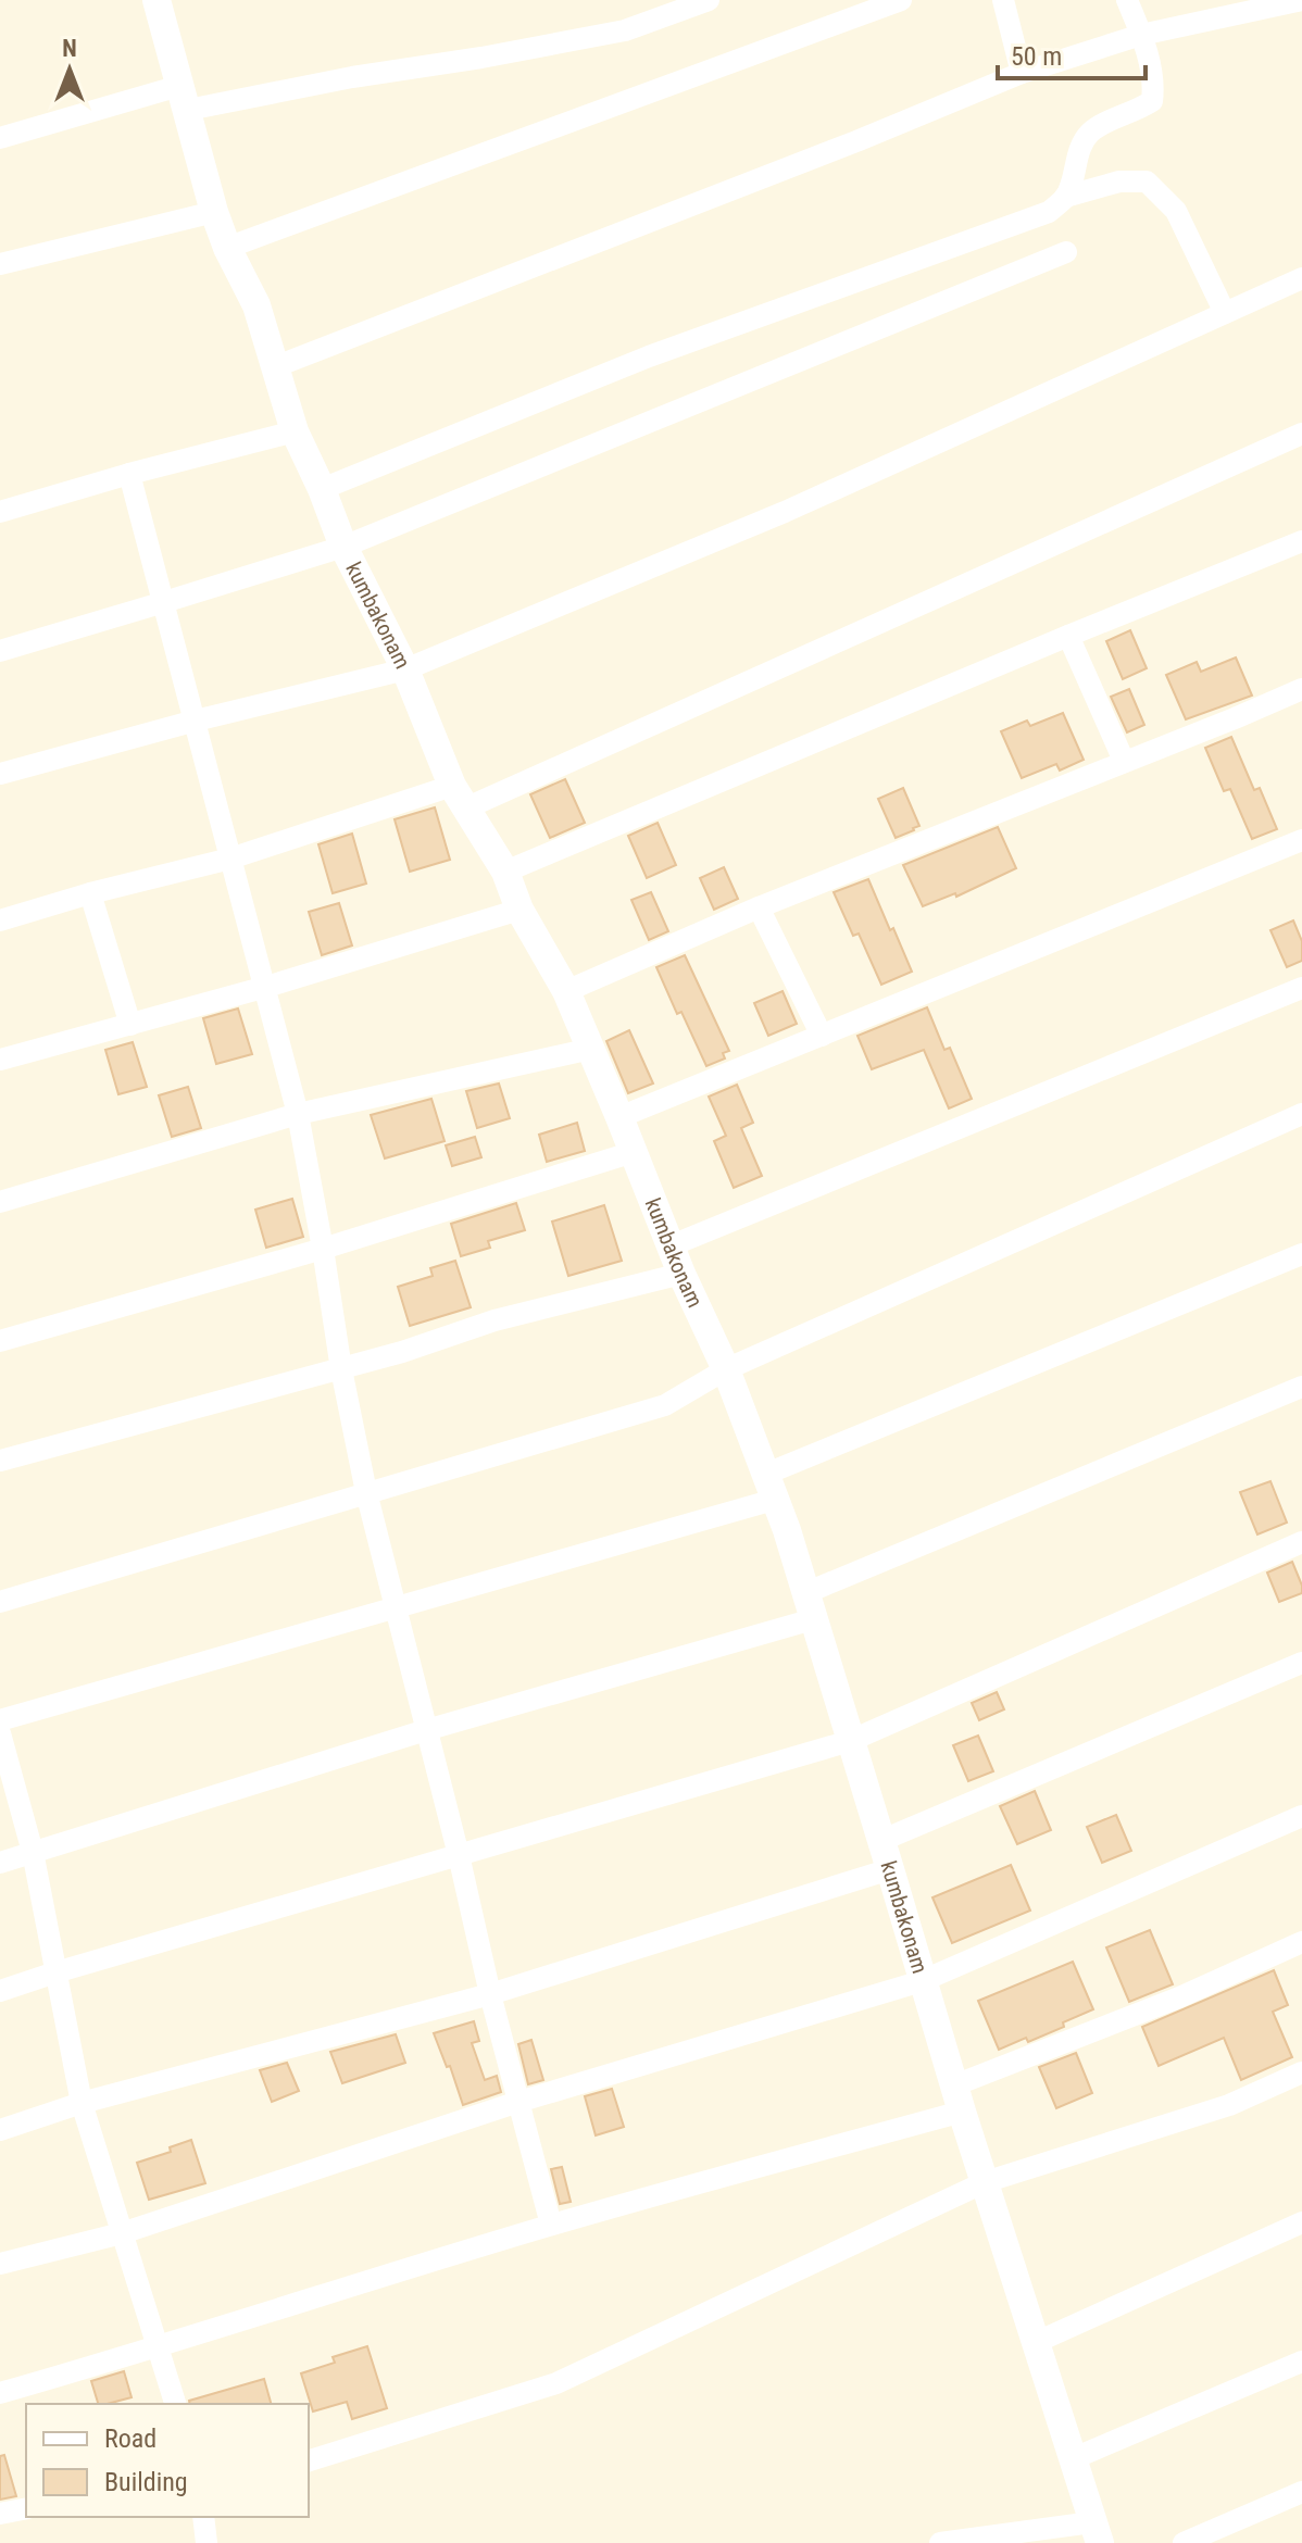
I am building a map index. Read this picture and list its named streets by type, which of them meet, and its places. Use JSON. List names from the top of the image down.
{
  "streets": {
    "street": ["kumbakonam"]
  },
  "legend": ["Road", "Building"],
  "scale_bar": "50 m",
  "north": "top"
}
